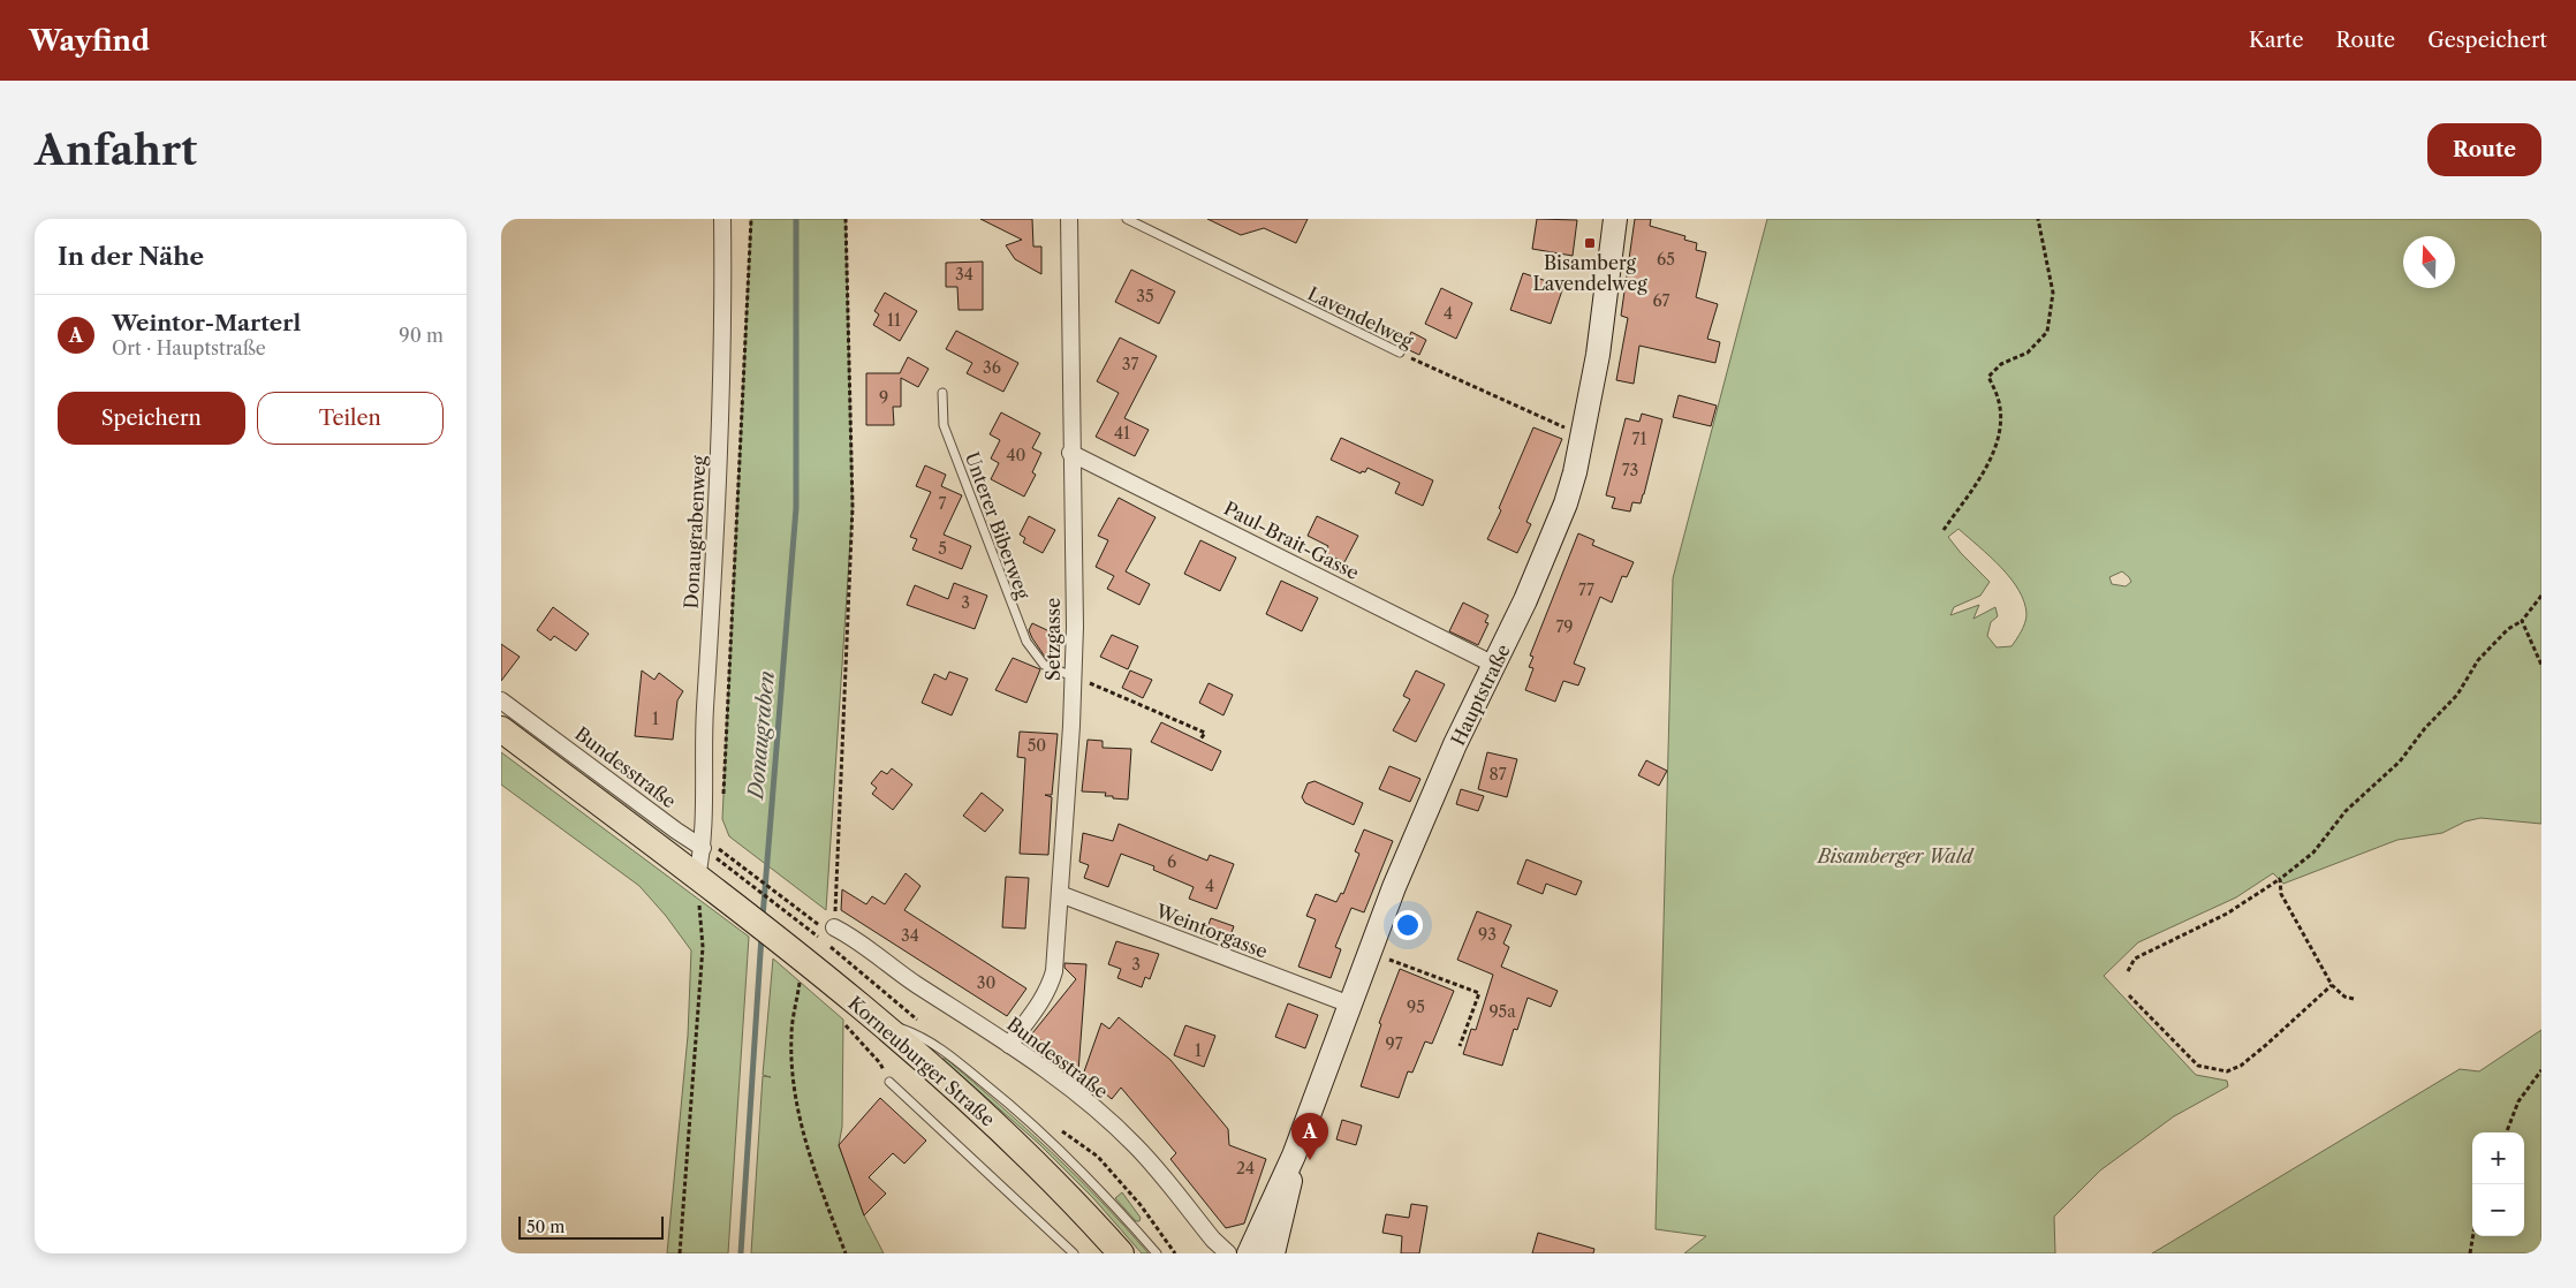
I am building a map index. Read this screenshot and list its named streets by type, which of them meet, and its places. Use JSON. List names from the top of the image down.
{
  "streets": {
    "main road": ["Hauptstraße", "Korneuburger Straße"],
    "street": [
      "Donaugrabenweg",
      "Paul-Brait-Gasse",
      "Setzgasse",
      "Bundesstraße",
      "Weintorgasse"
    ],
    "lane": ["Lavendelweg", "Unterer Biberweg"]
  },
  "crossings": [
    ["Lavendelweg", "Hauptstraße"],
    ["Unterer Biberweg", "Setzgasse"],
    ["Donaugrabenweg", "Bundesstraße"],
    ["Paul-Brait-Gasse", "Setzgasse"],
    ["Paul-Brait-Gasse", "Hauptstraße"],
    ["Setzgasse", "Bundesstraße"],
    ["Setzgasse", "Weintorgasse"],
    ["Hauptstraße", "Weintorgasse"]
  ],
  "water": ["Donaugraben"],
  "parks": ["Bisamberger Wald"],
  "places": {
    "transit": ["Bisamberg Lavendelweg"]
  },
  "house_numbers": [
    "65",
    "34",
    "35",
    "67",
    "4",
    "11",
    "37",
    "36",
    "9",
    "41",
    "71",
    "40",
    "73",
    "7",
    "5",
    "77",
    "3",
    "79",
    "1",
    "50",
    "87",
    "6",
    "4",
    "93",
    "34",
    "3",
    "30",
    "95",
    "95a",
    "97",
    "1",
    "24"
  ],
  "scale_bar": "50 m",
  "north": "top",
  "page": {
    "header": "Wayfind",
    "nav": ["Karte", "Route", "Gespeichert"],
    "buttons": [
      "Route",
      ["Speichern", "Teilen"]
    ],
    "title": "Anfahrt",
    "heading": "In der Nähe",
    "list": [
      {
        "mark": "A",
        "name": "Weintor-Marterl",
        "note": "Ort · Hauptstraße",
        "value": "90 m"
      }
    ],
    "pins": "A",
    "map_buttons": ["+", "−"],
    "scale": "50 m"
  }
}
